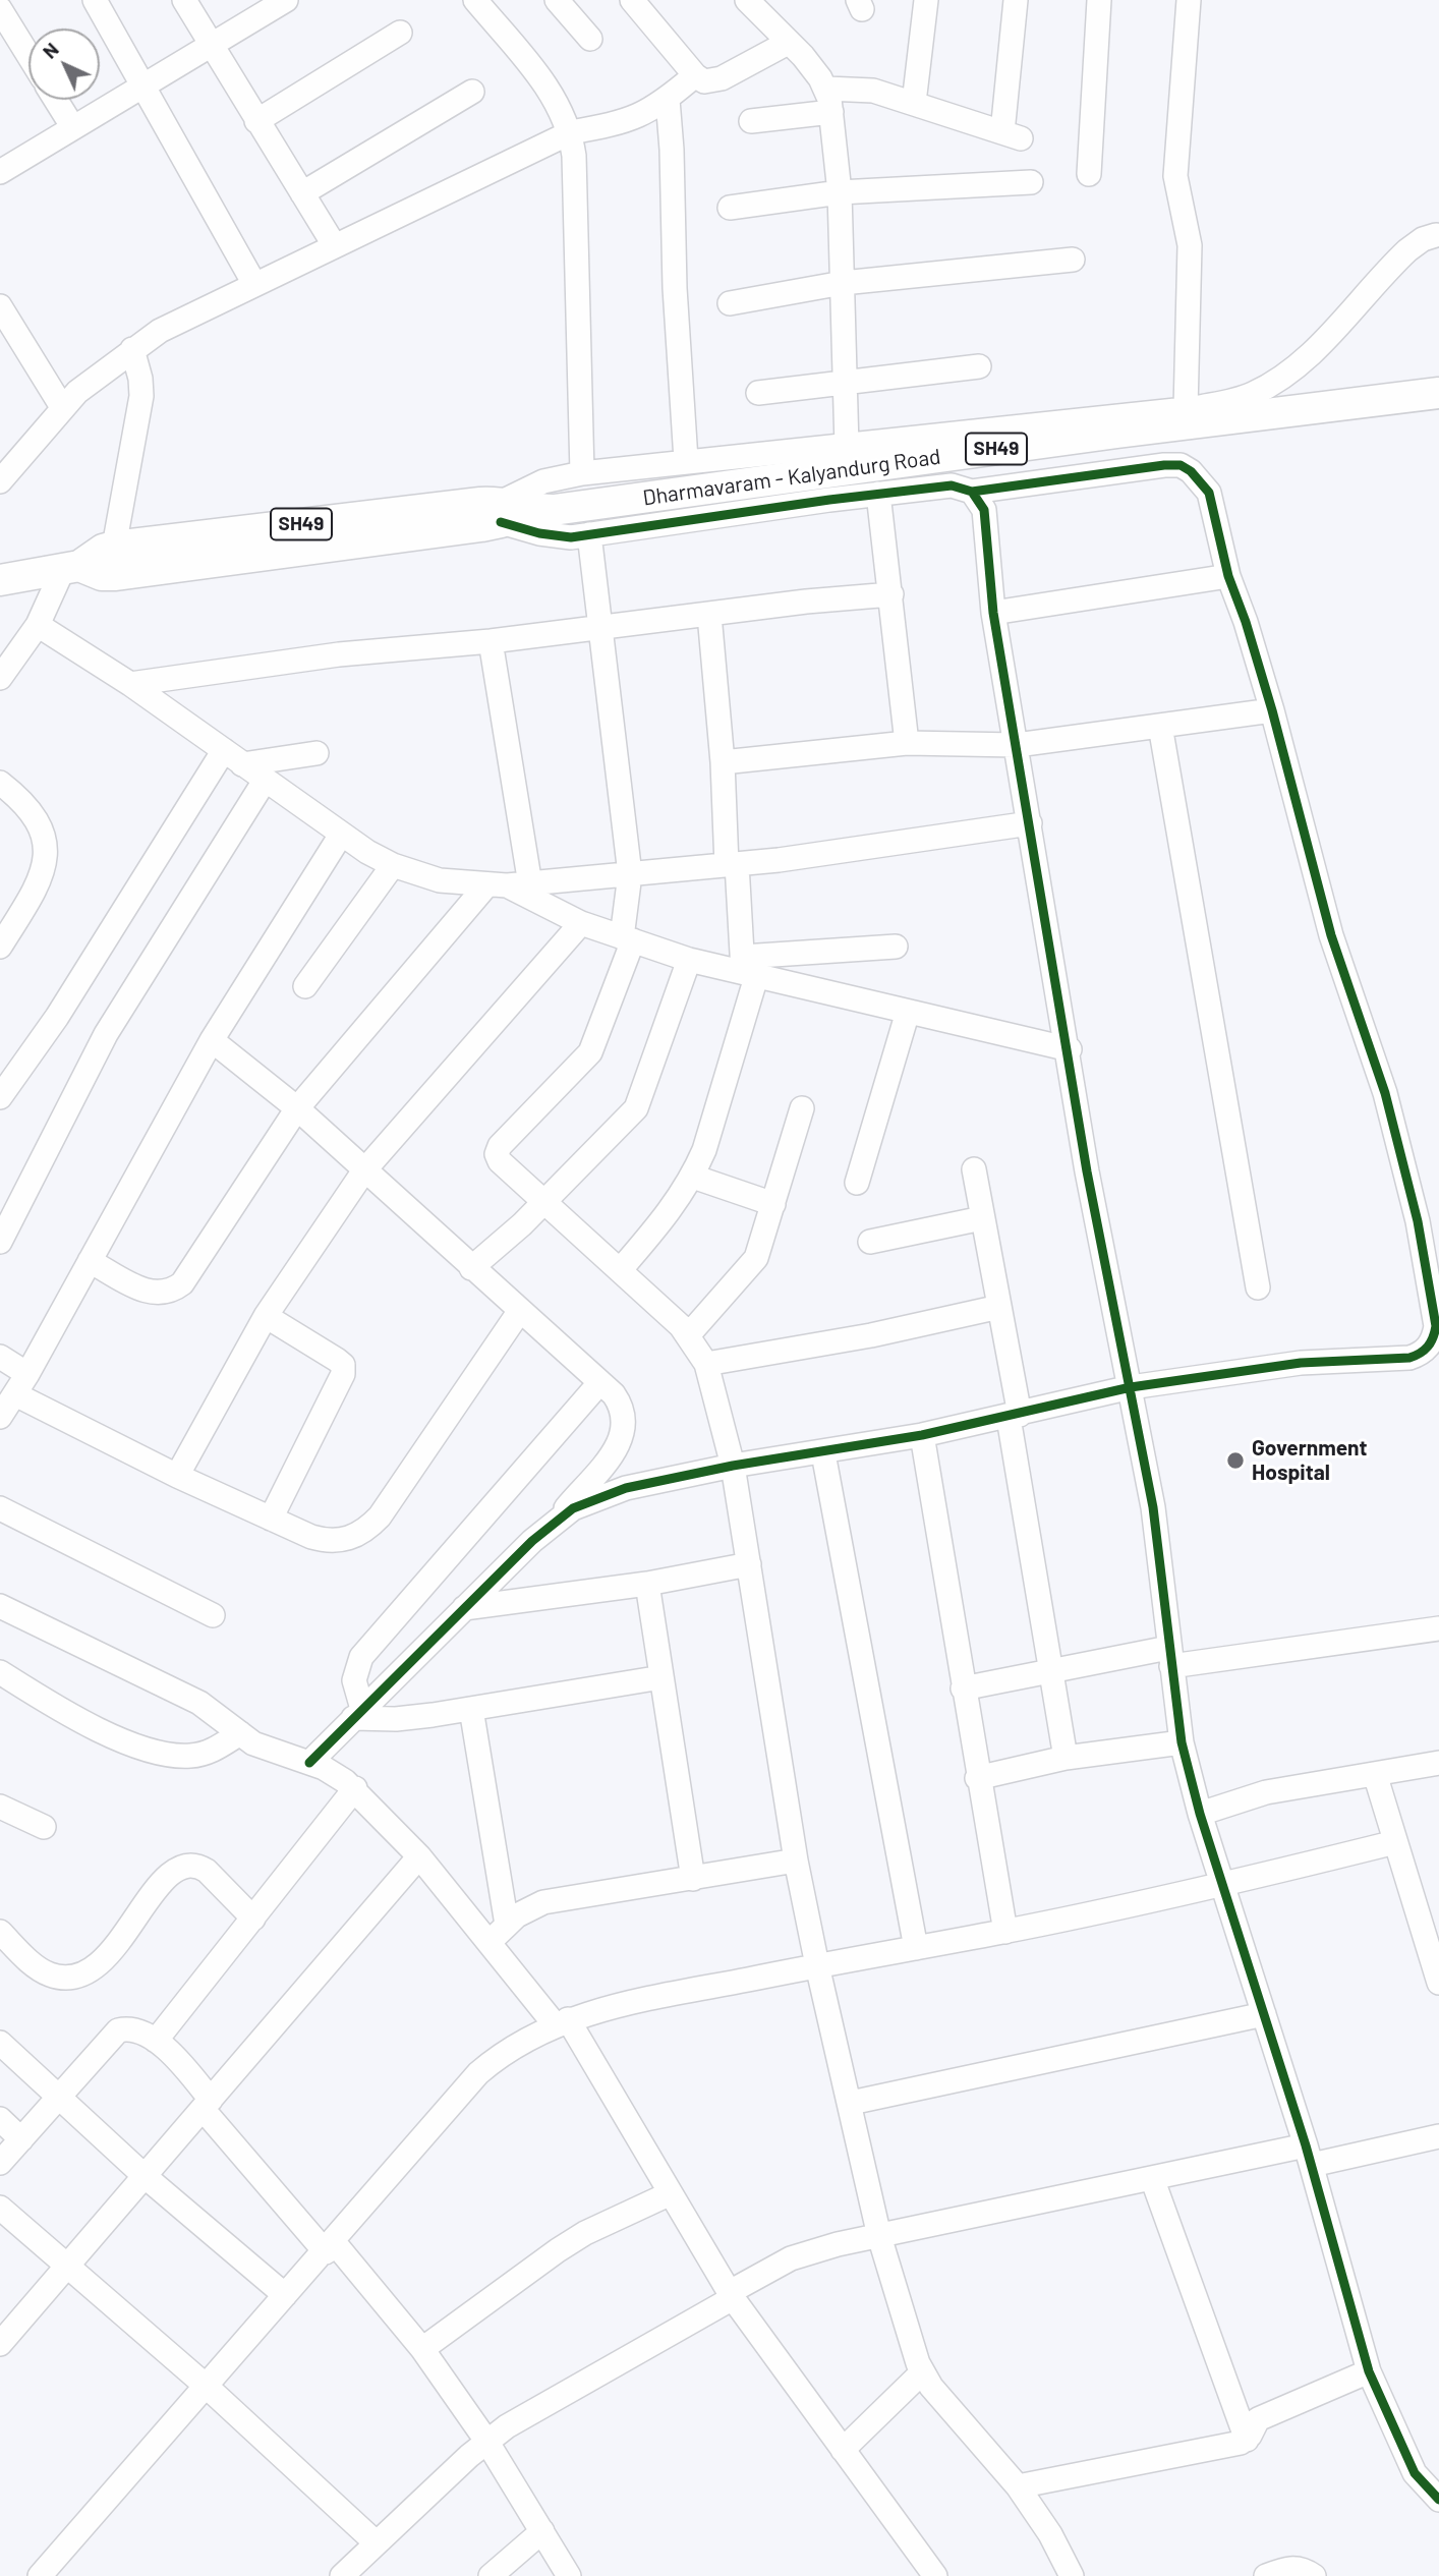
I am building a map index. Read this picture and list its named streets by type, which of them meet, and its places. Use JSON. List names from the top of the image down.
{
  "streets": {
    "main road": ["SH49", "Dharmavaram - Kalyandurg Road"]
  },
  "places": ["Government Hospital"],
  "north": "top left"
}
